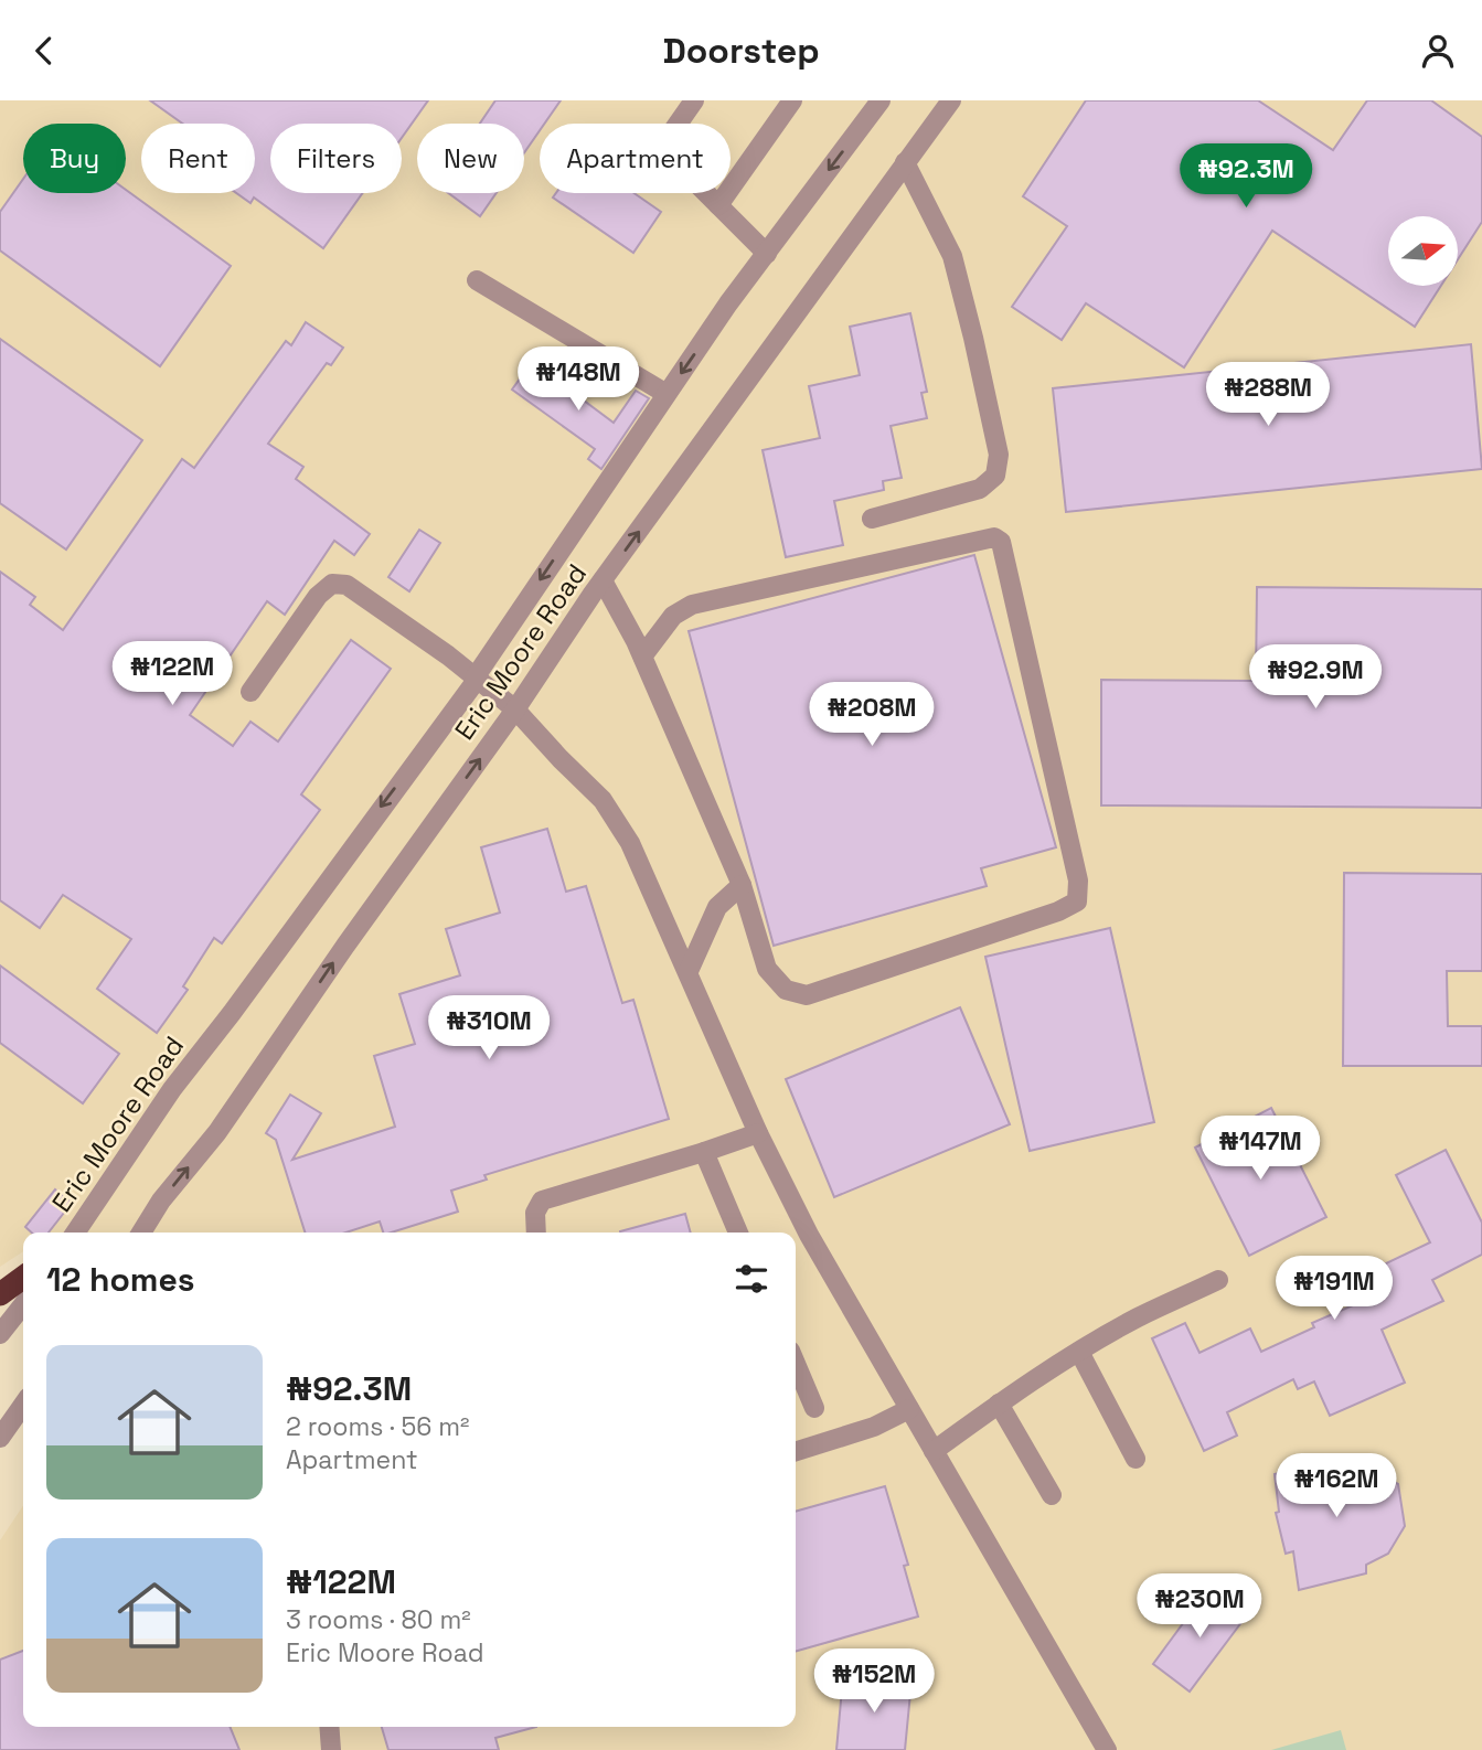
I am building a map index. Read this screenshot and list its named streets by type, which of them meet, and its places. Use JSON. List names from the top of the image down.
{
  "streets": {
    "street": ["Eric Moore Road"]
  },
  "north": "right",
  "page": {
    "header": "Doorstep",
    "chip": [
      "Buy",
      "Rent",
      "Filters",
      "New",
      "Apartment"
    ],
    "price": [
      "₦92.3M",
      "₦148M",
      "₦288M",
      "₦122M",
      "₦92.9M",
      "₦208M",
      "₦310M",
      "₦147M",
      "₦191M",
      "₦162M",
      "₦230M",
      "₦152M"
    ],
    "heading": "12 homes",
    "list": [
      {
        "name": "₦92.3M",
        "note": "2 rooms · 56 m² · Apartment"
      },
      {
        "name": "₦122M",
        "note": "3 rooms · 80 m² · Eric Moore Road"
      }
    ]
  }
}
